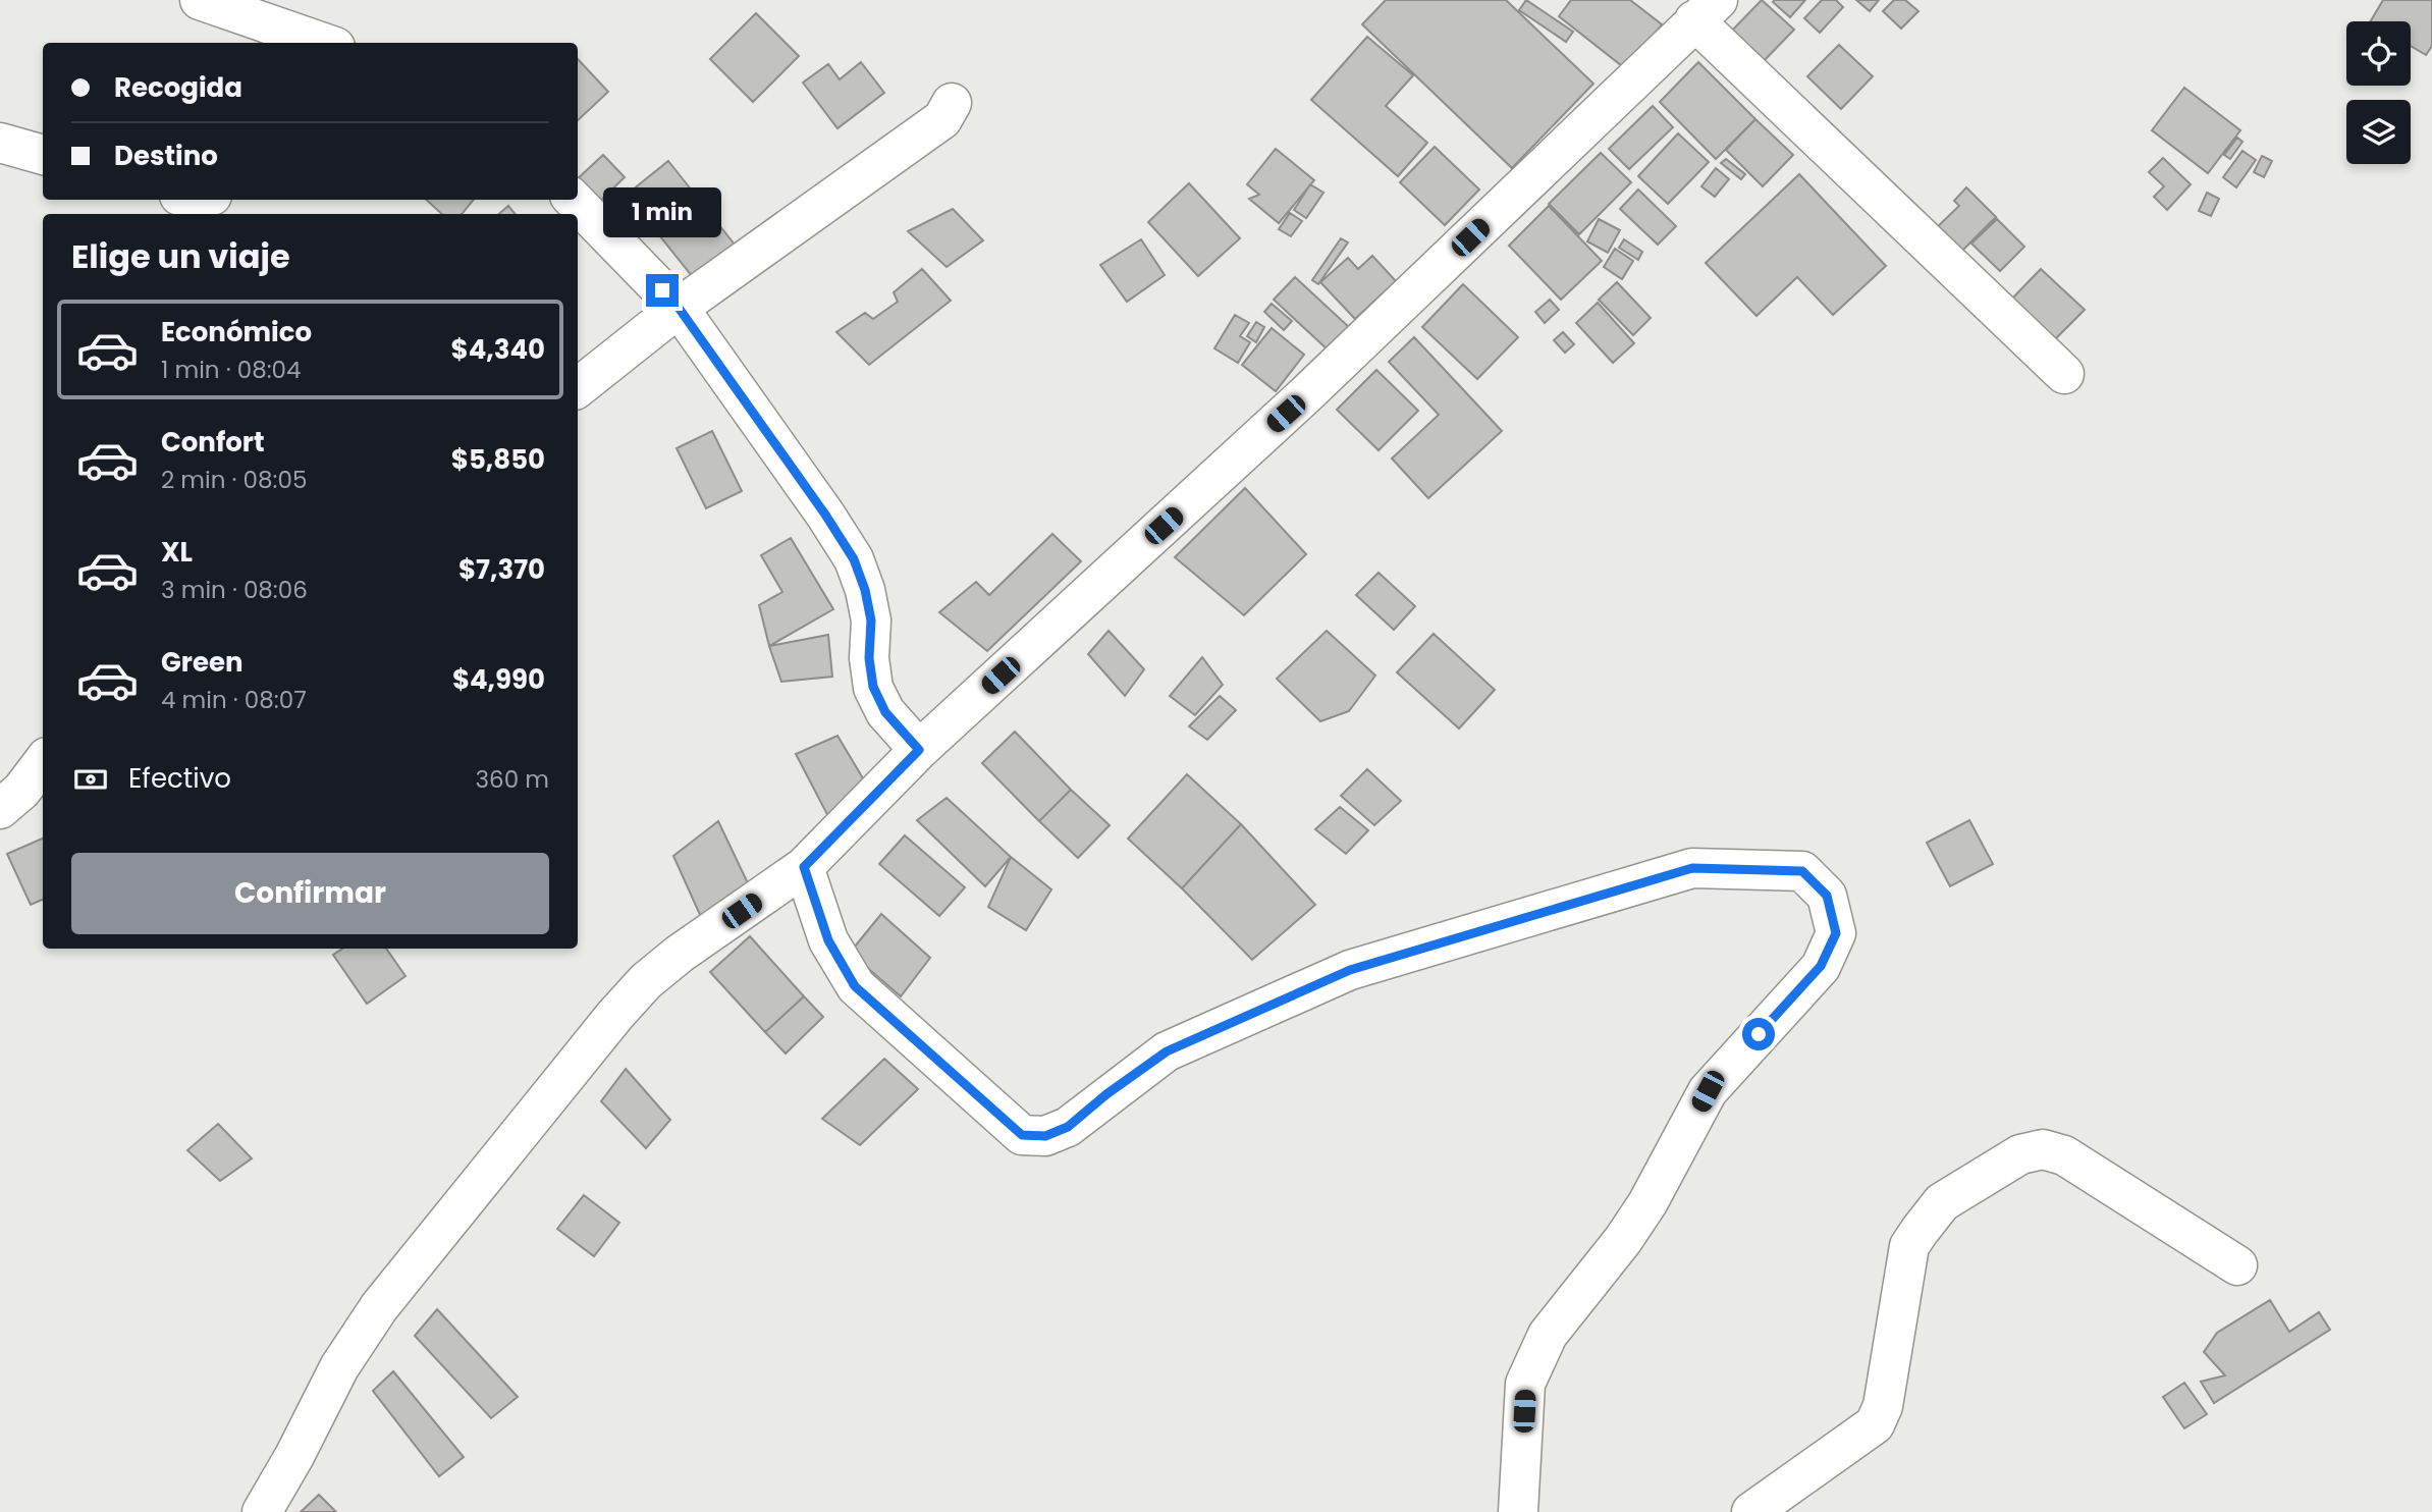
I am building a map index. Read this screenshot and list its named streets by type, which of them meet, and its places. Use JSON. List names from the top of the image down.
{
  "page": {
    "banner": ["Recogida", "Destino"],
    "bubble": "1 min",
    "heading": "Elige un viaje",
    "list": [
      {
        "name": "Económico",
        "note": "1 min · 08:04",
        "value": "$4,340"
      },
      {
        "name": "Confort",
        "note": "2 min · 08:05",
        "value": "$5,850"
      },
      {
        "name": "XL",
        "note": "3 min · 08:06",
        "value": "$7,370"
      },
      {
        "name": "Green",
        "note": "4 min · 08:07",
        "value": "$4,990"
      }
    ],
    "pay": ["Efectivo", "360 m"],
    "buttons": "Confirmar"
  }
}
